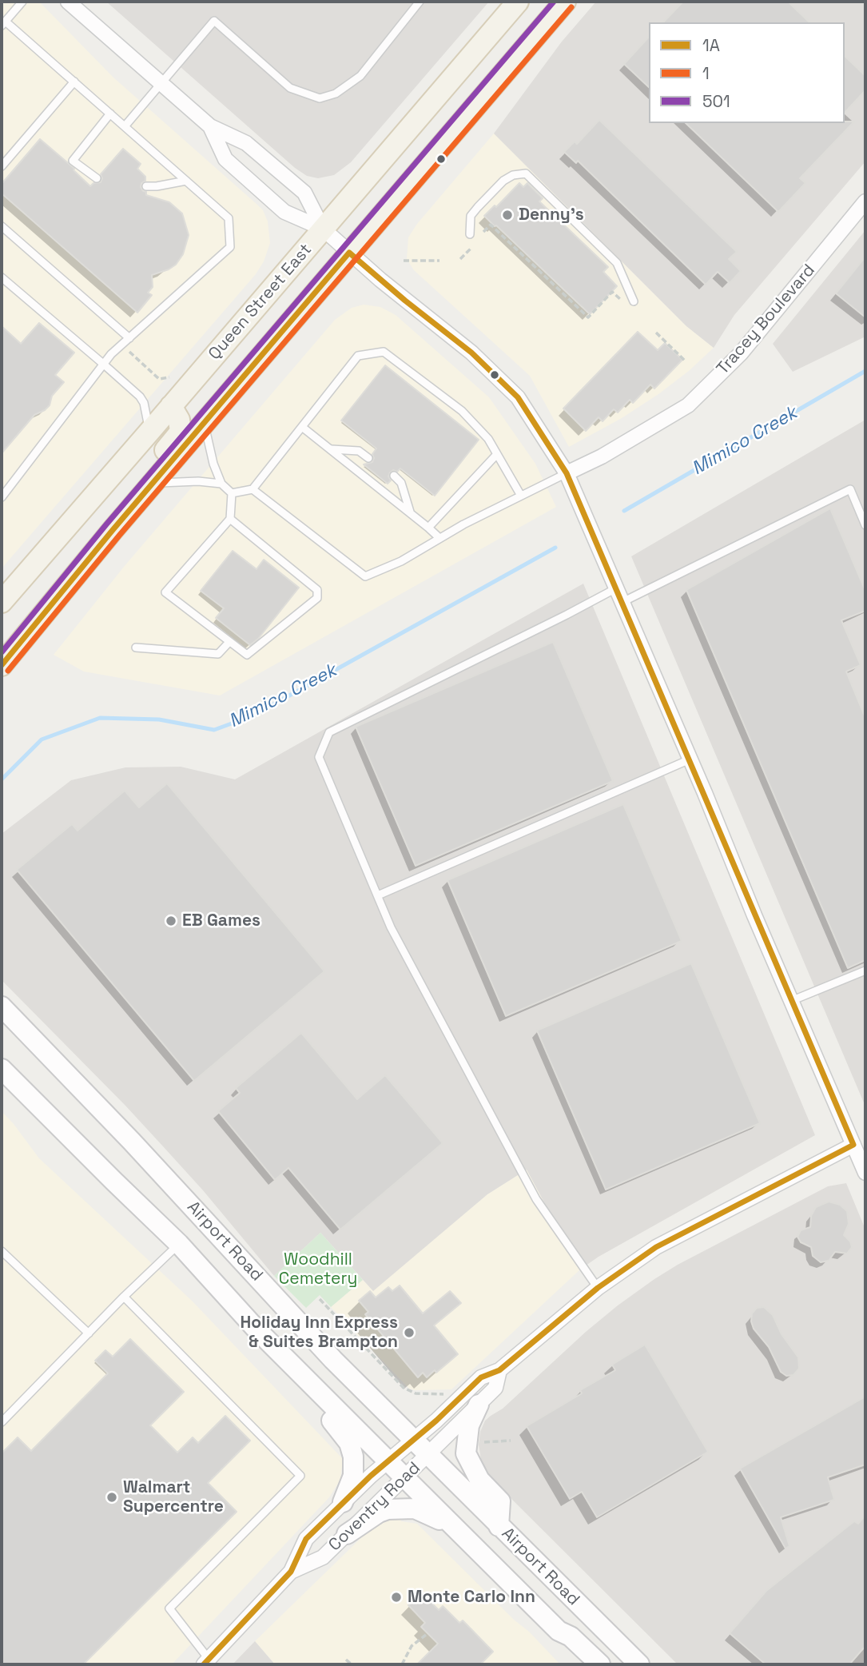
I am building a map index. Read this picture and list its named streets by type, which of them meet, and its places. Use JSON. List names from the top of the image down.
{
  "streets": {
    "main road": ["Queen Street East", "Airport Road"],
    "street": ["Tracey Boulevard", "Coventry Road"]
  },
  "crossings": [
    ["Airport Road", "Coventry Road"]
  ],
  "water": ["Mimico Creek"],
  "parks": ["Woodhill Cemetery"],
  "places": [
    "Denny's",
    "EB Games",
    "Holiday Inn Express & Suites Brampton",
    "Walmart Supercentre",
    "Monte Carlo Inn"
  ],
  "lines": ["transit line 501", "transit line 1", "transit line 1A"],
  "legend": ["1A", "1", "501"]
}
